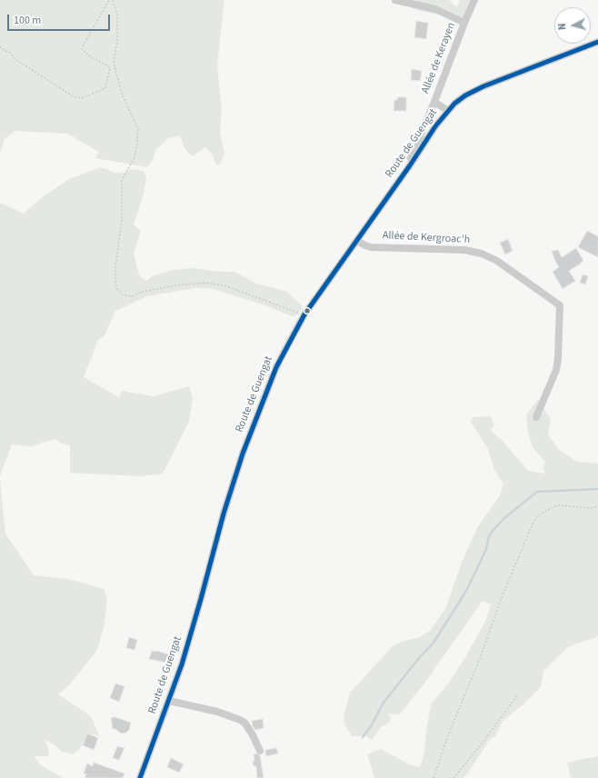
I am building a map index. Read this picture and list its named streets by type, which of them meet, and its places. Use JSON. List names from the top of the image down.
{
  "streets": {
    "street": ["Allée de Kerayen", "Route de Guengat", "Allée de Kergroac'h"]
  },
  "crossings": [
    ["Allée de Kerayen", "Route de Guengat"],
    ["Route de Guengat", "Allée de Kergroac'h"]
  ],
  "scale_bar": "100 m",
  "north": "left"
}
